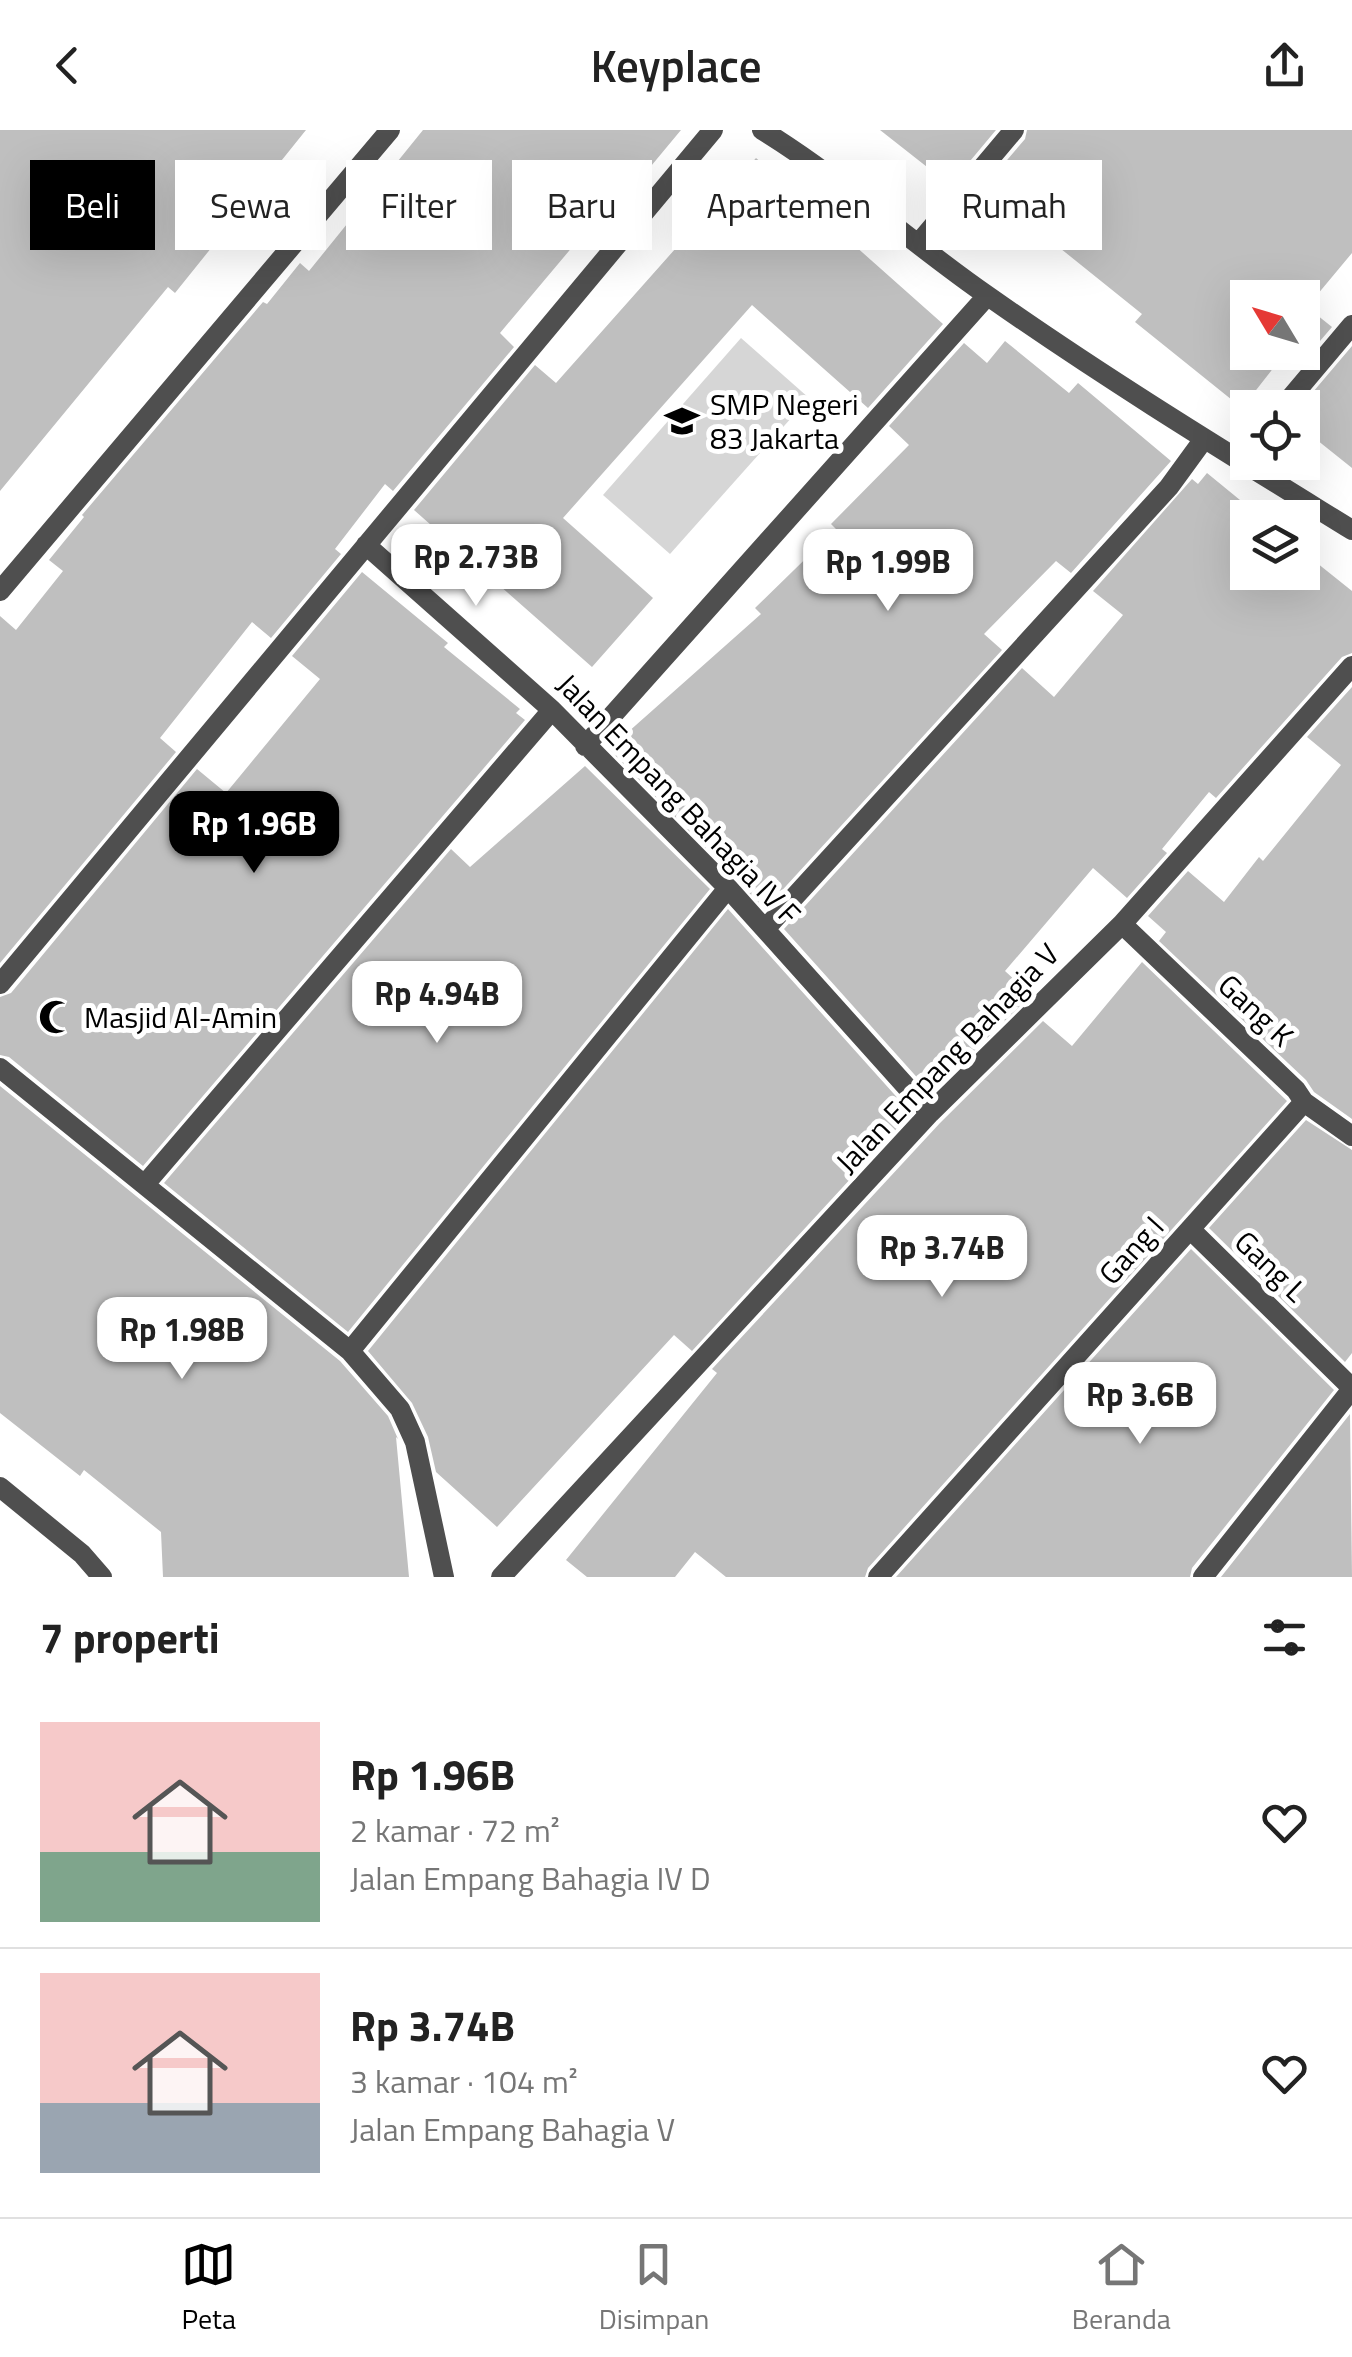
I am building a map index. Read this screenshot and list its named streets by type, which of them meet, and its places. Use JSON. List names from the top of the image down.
{
  "streets": {
    "street": [
      "Jalan Empang Bahagia IV F",
      "Gang K",
      "Jalan Empang Bahagia V",
      "Gang I",
      "Gang L"
    ]
  },
  "crossings": [
    ["Jalan Empang Bahagia IV F", "Jalan Empang Bahagia V"],
    ["Gang K", "Jalan Empang Bahagia V"],
    ["Gang K", "Gang I"],
    ["Gang I", "Gang L"]
  ],
  "places": {
    "school or university": ["SMP Negeri 83 Jakarta"],
    "mosque": ["Masjid Al-Amin"]
  },
  "north": "top left",
  "page": {
    "header": "Keyplace",
    "chip": [
      "Beli",
      "Sewa",
      "Filter",
      "Baru",
      "Apartemen",
      "Rumah"
    ],
    "price": [
      "Rp 2.73B",
      "Rp 1.99B",
      "Rp 1.96B",
      "Rp 4.94B",
      "Rp 3.74B",
      "Rp 1.98B",
      "Rp 3.6B"
    ],
    "heading": "7 properti",
    "list": [
      {
        "name": "Rp 1.96B",
        "note": "2 kamar · 72 m² · Jalan Empang Bahagia IV D"
      },
      {
        "name": "Rp 3.74B",
        "note": "3 kamar · 104 m² · Jalan Empang Bahagia V"
      }
    ],
    "tabs": ["Peta", "Disimpan", "Beranda"]
  }
}
